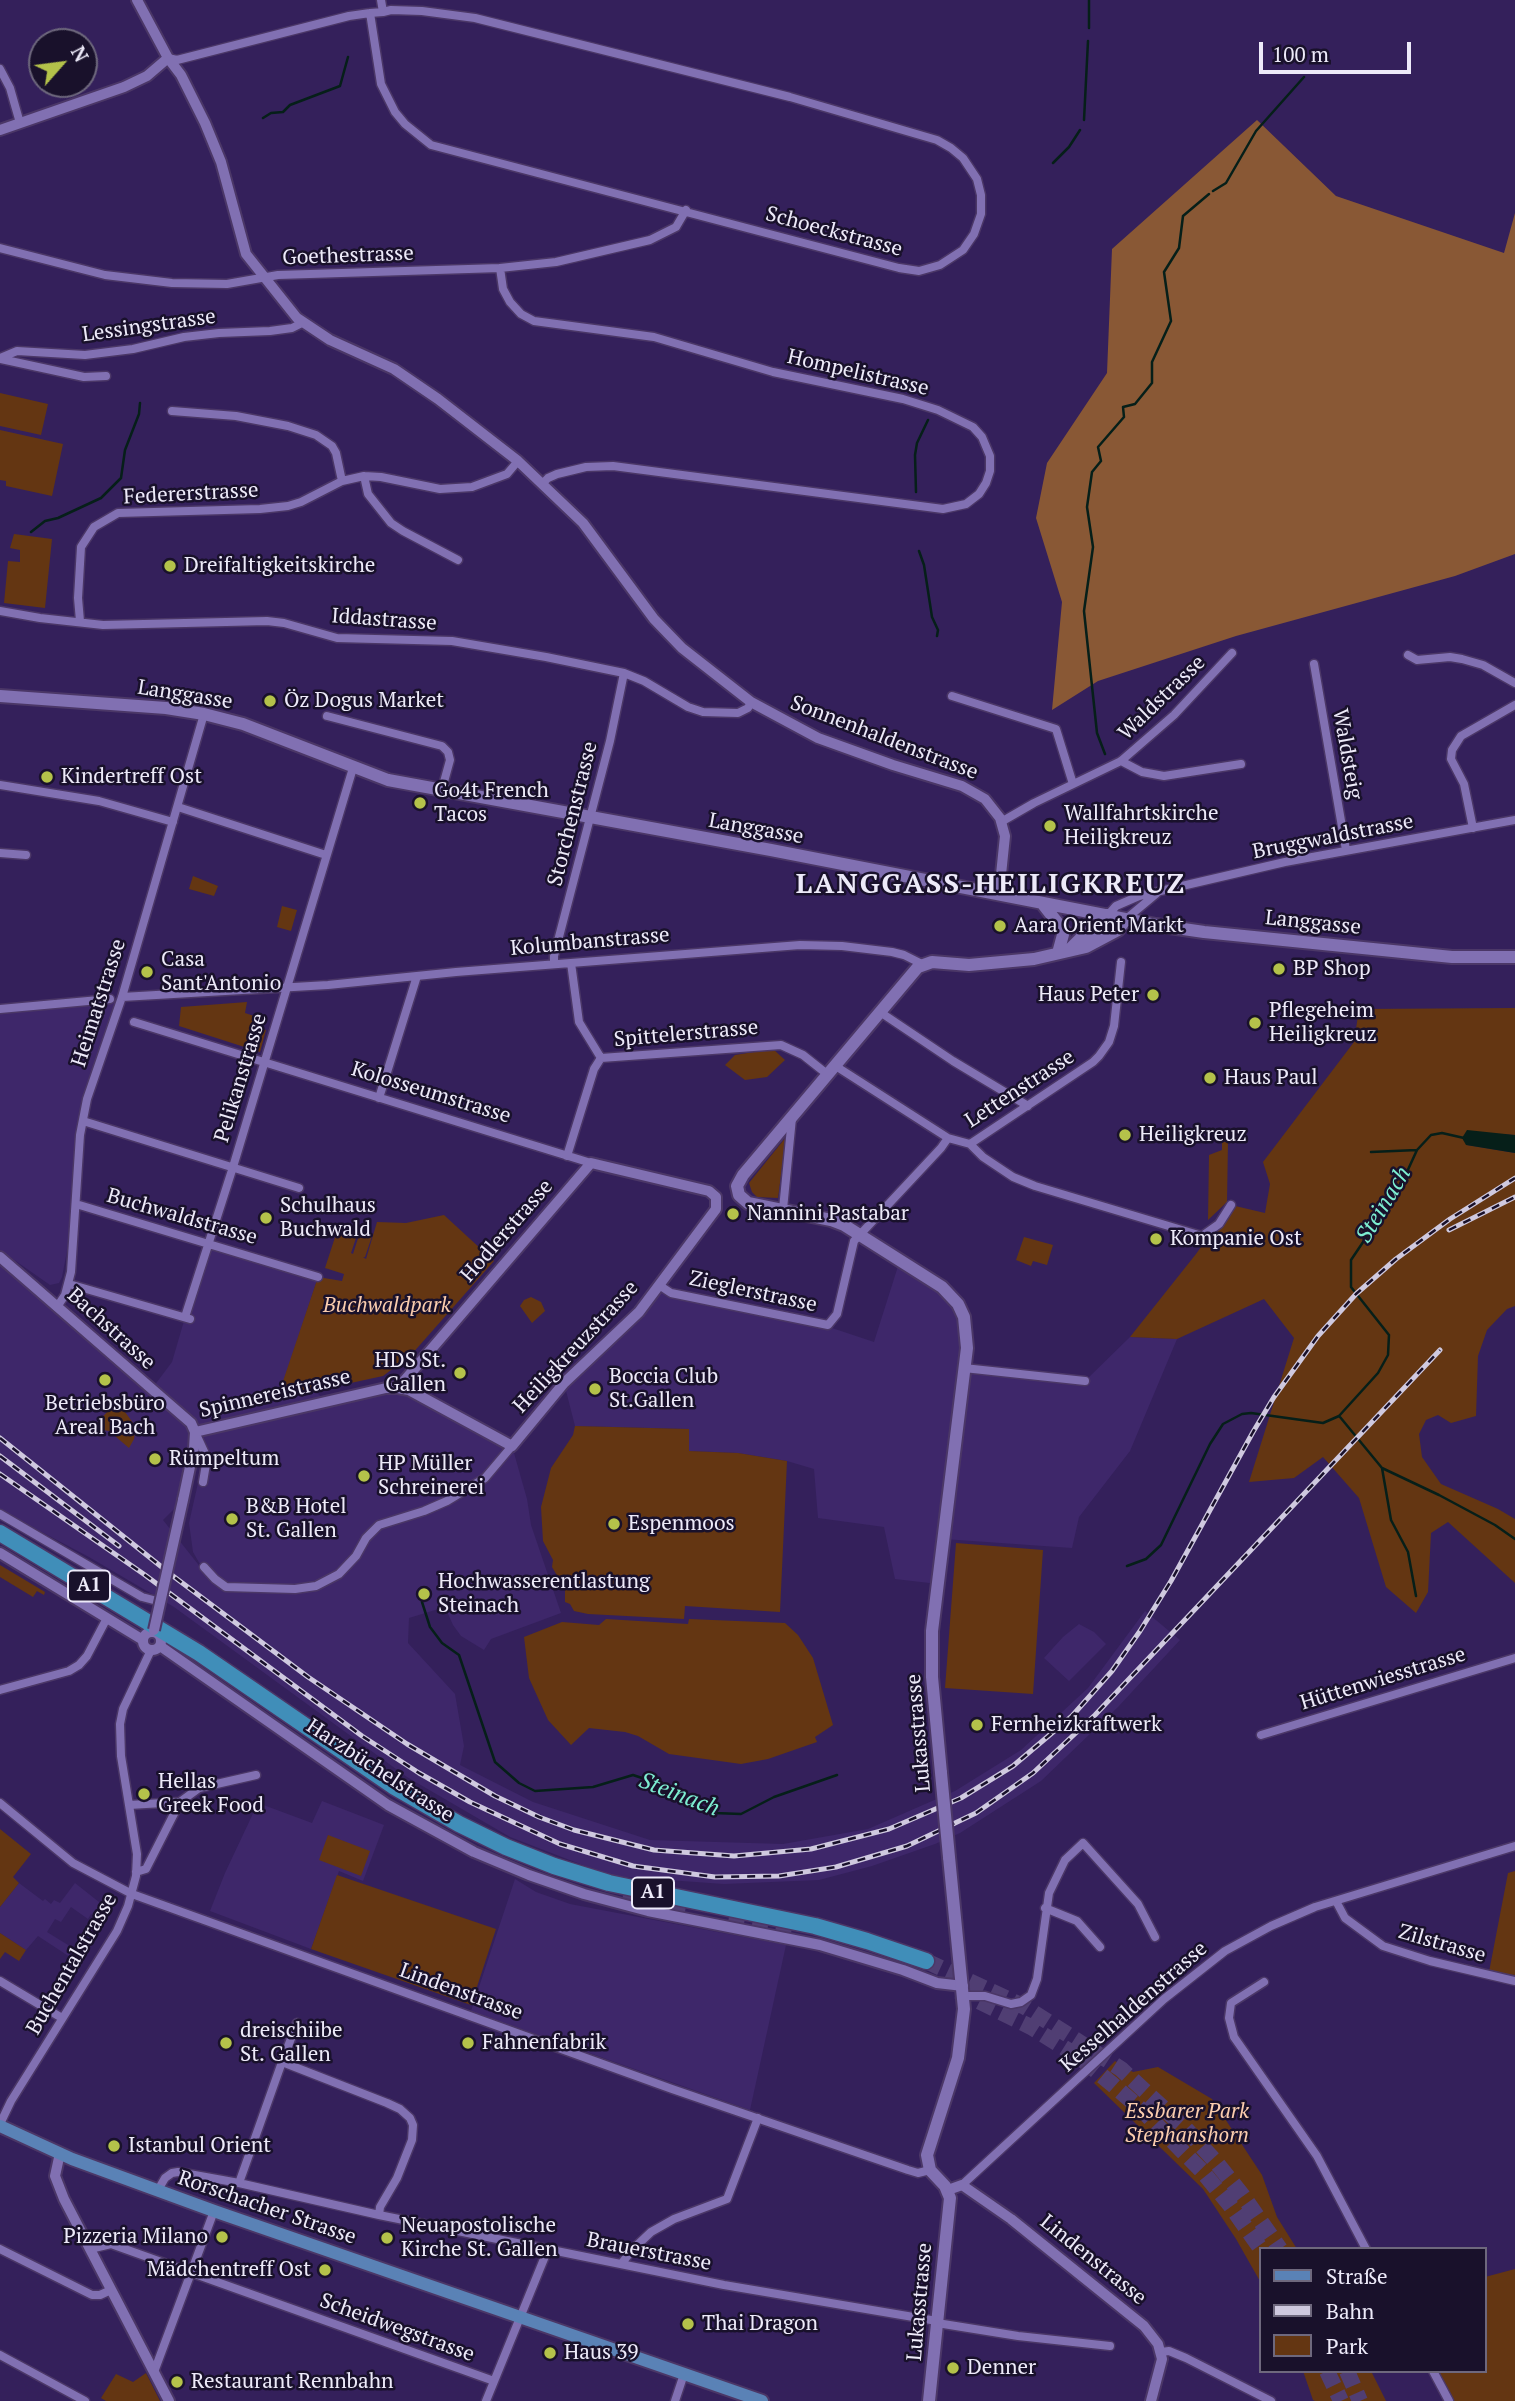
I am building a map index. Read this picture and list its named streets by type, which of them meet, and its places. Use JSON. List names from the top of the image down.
{
  "streets": {
    "highway": ["A1"],
    "main road": [
      "Langgasse",
      "Kolumbanstrasse",
      "Lukasstrasse",
      "Rorschacher Strasse"
    ],
    "street": [
      "Schoeckstrasse",
      "Goethestrasse",
      "Lessingstrasse",
      "Hompelistrasse",
      "Federerstrasse",
      "Iddastrasse",
      "Waldstrasse",
      "Sonnenhaldenstrasse",
      "Waldsteig",
      "Storchenstrasse",
      "Bruggwaldstrasse",
      "Heimatstrasse",
      "Spittelerstrasse",
      "Pelikanstrasse",
      "Lettenstrasse",
      "Kolosseumstrasse",
      "Buchwaldstrasse",
      "Hodlerstrasse",
      "Zieglerstrasse",
      "Bachstrasse",
      "Heiligkreuzstrasse",
      "Spinnereistrasse",
      "Hüttenwiesstrasse",
      "Harzbüchelstrasse",
      "Zilstrasse",
      "Buchentalstrasse",
      "Lindenstrasse",
      "Kesselhaldenstrasse",
      "Brauerstrasse",
      "Scheidwegstrasse"
    ]
  },
  "crossings": [
    ["Schoeckstrasse", "Goethestrasse"],
    ["Goethestrasse", "Hompelistrasse"],
    ["Goethestrasse", "Sonnenhaldenstrasse"],
    ["Lessingstrasse", "Sonnenhaldenstrasse"],
    ["Hompelistrasse", "Sonnenhaldenstrasse"],
    ["Federerstrasse", "Iddastrasse"],
    ["Federerstrasse", "Sonnenhaldenstrasse"],
    ["Iddastrasse", "Sonnenhaldenstrasse"],
    ["Iddastrasse", "Storchenstrasse"],
    ["Langgasse", "Storchenstrasse"],
    ["Langgasse", "Bruggwaldstrasse"],
    ["Langgasse", "Kolumbanstrasse"],
    ["Langgasse", "Heimatstrasse"],
    ["Langgasse", "Pelikanstrasse"],
    ["Waldstrasse", "Sonnenhaldenstrasse"],
    ["Waldsteig", "Bruggwaldstrasse"],
    ["Storchenstrasse", "Kolumbanstrasse"],
    ["Bruggwaldstrasse", "Kolumbanstrasse"],
    ["Kolumbanstrasse", "Heimatstrasse"],
    ["Kolumbanstrasse", "Pelikanstrasse"],
    ["Heimatstrasse", "Pelikanstrasse"],
    ["Heimatstrasse", "Buchwaldstrasse"],
    ["Heimatstrasse", "Bachstrasse"],
    ["Spittelerstrasse", "Lettenstrasse"],
    ["Spittelerstrasse", "Kolosseumstrasse"],
    ["Pelikanstrasse", "Kolosseumstrasse"],
    ["Pelikanstrasse", "Buchwaldstrasse"],
    ["Lettenstrasse", "Zieglerstrasse"],
    ["Lettenstrasse", "Lukasstrasse"],
    ["Kolosseumstrasse", "Hodlerstrasse"],
    ["Kolosseumstrasse", "Heiligkreuzstrasse"],
    ["Hodlerstrasse", "Spinnereistrasse"],
    ["Zieglerstrasse", "Heiligkreuzstrasse"],
    ["Bachstrasse", "Spinnereistrasse"],
    ["Spinnereistrasse", "Harzbüchelstrasse"],
    ["Spinnereistrasse", "Buchentalstrasse"],
    ["Lukasstrasse", "Harzbüchelstrasse"],
    ["Lukasstrasse", "Lindenstrasse"],
    ["Lukasstrasse", "Brauerstrasse"],
    ["Harzbüchelstrasse", "Buchentalstrasse"],
    ["Zilstrasse", "Kesselhaldenstrasse"],
    ["Buchentalstrasse", "Lindenstrasse"],
    ["Buchentalstrasse", "Rorschacher Strasse"],
    ["Lindenstrasse", "Kesselhaldenstrasse"],
    ["Rorschacher Strasse", "Brauerstrasse"]
  ],
  "districts": ["LANGGASS-HEILIGKREUZ"],
  "water": ["Steinach"],
  "parks": ["Buchwaldpark", "Essbarer Park Stephanshorn"],
  "places": [
    "Dreifaltigkeitskirche",
    "Öz Dogus Market",
    "Kindertreff Ost",
    "Go4t French Tacos",
    "Wallfahrtskirche Heiligkreuz",
    "Aara Orient Markt",
    "BP Shop",
    "Casa Sant'Antonio",
    "Haus Peter",
    "Pflegeheim Heiligkreuz",
    "Haus Paul",
    "Heiligkreuz",
    "Nannini Pastabar",
    "Schulhaus Buchwald",
    "Kompanie Ost",
    "HDS St. Gallen",
    "Betriebsbüro Areal Bach",
    "Boccia Club St.Gallen",
    "Rümpeltum",
    "HP Müller Schreinerei",
    "B&B Hotel St. Gallen",
    "Espenmoos",
    "Hochwasserentlastung Steinach",
    "Fernheizkraftwerk",
    "Hellas Greek Food",
    "dreischiibe St. Gallen",
    "Fahnenfabrik",
    "Istanbul Orient",
    "Pizzeria Milano",
    "Neuapostolische Kirche St. Gallen",
    "Mädchentreff Ost",
    "Thai Dragon",
    "Haus 39",
    "Denner",
    "Restaurant Rennbahn"
  ],
  "legend": ["Straße", "Bahn", "Park"],
  "scale_bar": "100 m",
  "north": "top right"
}
